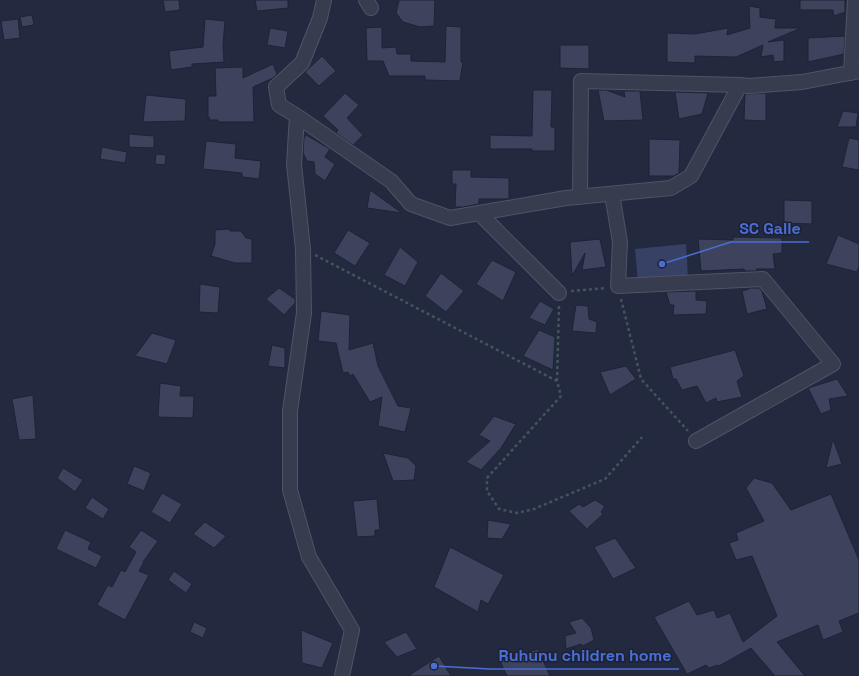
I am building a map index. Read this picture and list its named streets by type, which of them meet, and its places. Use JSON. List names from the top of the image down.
{
  "places": ["SC Galle", "Ruhunu children home"]
}
